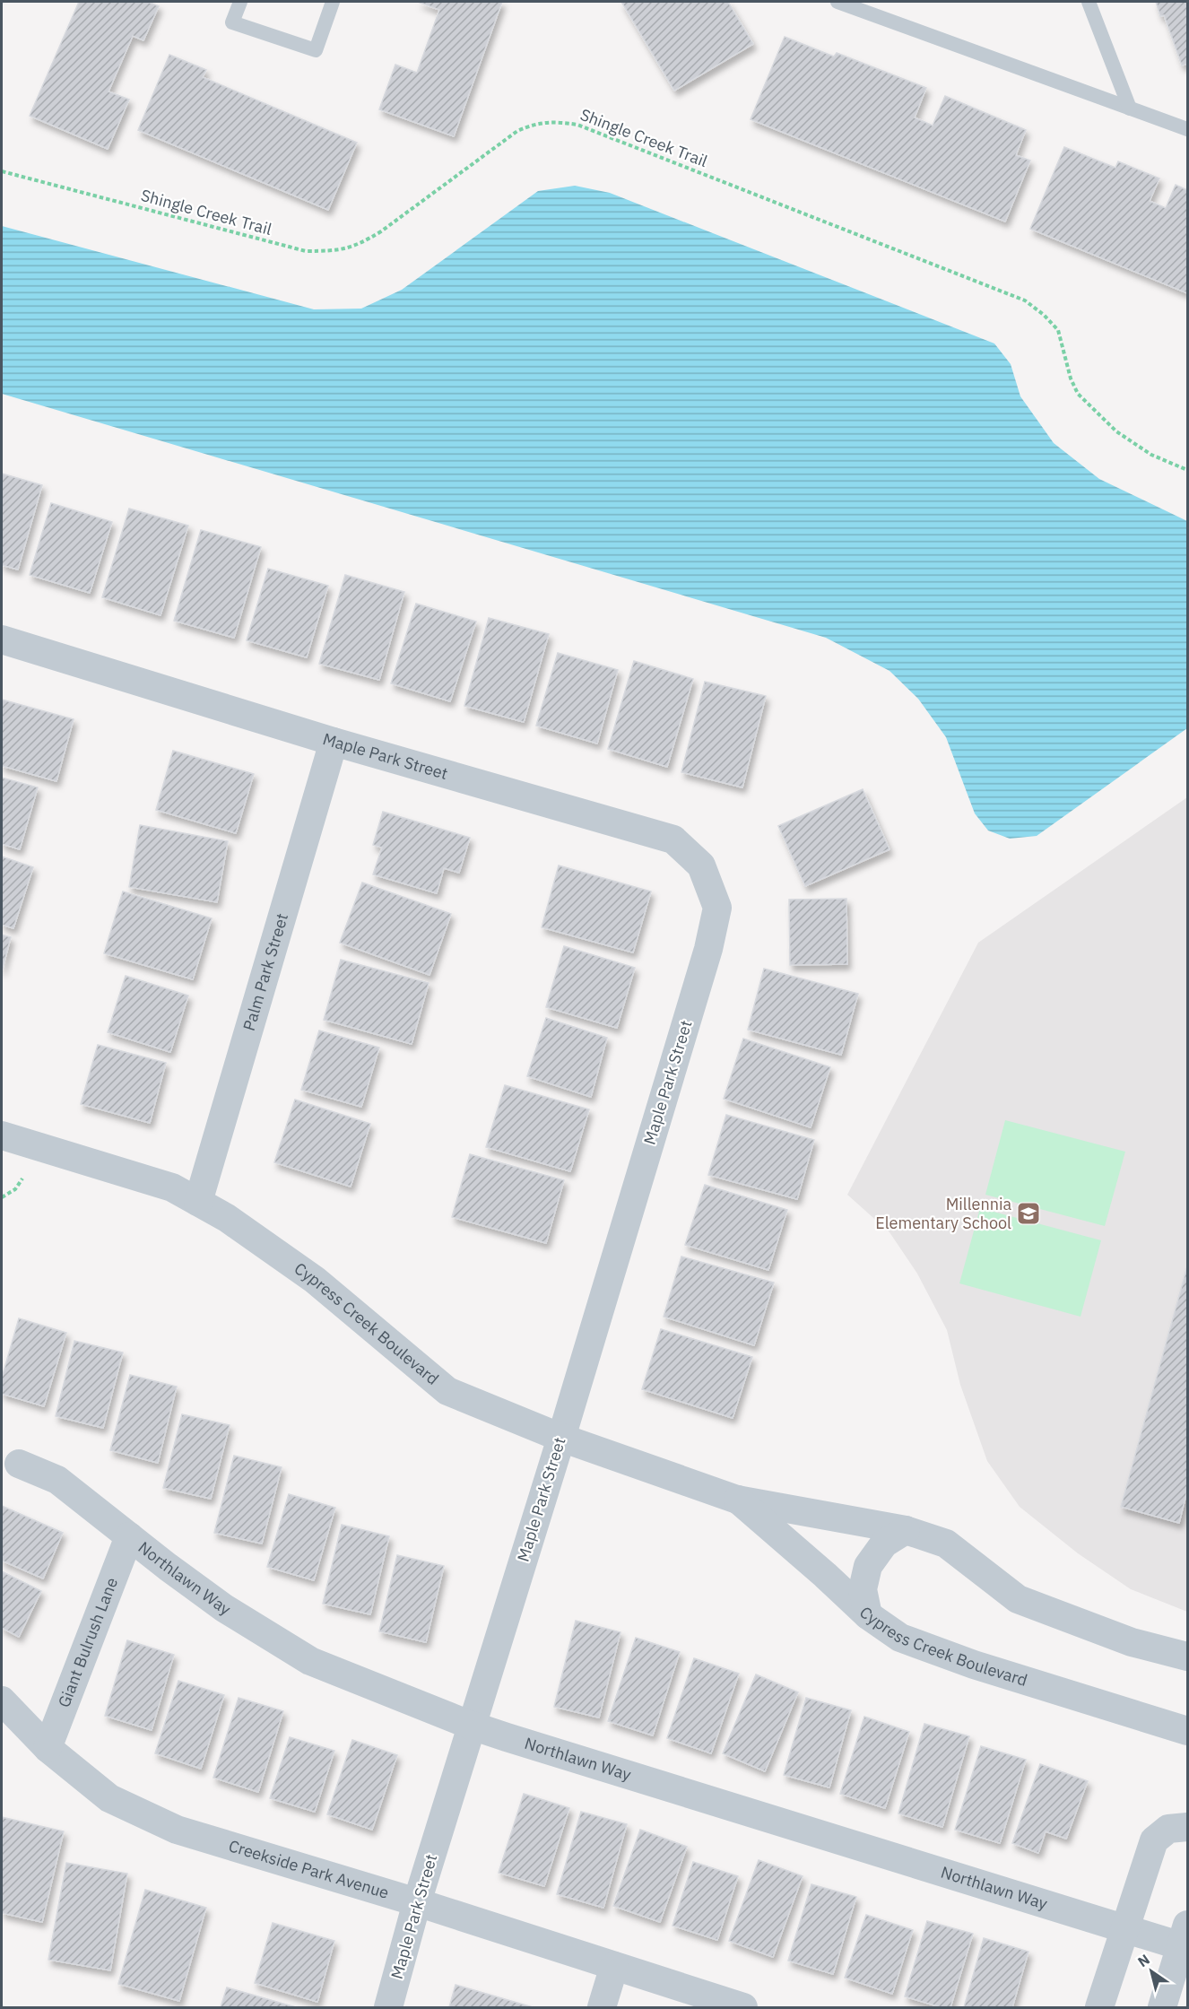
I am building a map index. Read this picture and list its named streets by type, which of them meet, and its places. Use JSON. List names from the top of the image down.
{
  "streets": {
    "street": [
      "Maple Park Street",
      "Palm Park Street",
      "Cypress Creek Boulevard",
      "Northlawn Way",
      "Giant Bulrush Lane",
      "Creekside Park Avenue"
    ],
    "path": ["Shingle Creek Trail"]
  },
  "crossings": [
    ["Maple Park Street", "Palm Park Street"],
    ["Maple Park Street", "Cypress Creek Boulevard"],
    ["Maple Park Street", "Northlawn Way"],
    ["Maple Park Street", "Creekside Park Avenue"],
    ["Palm Park Street", "Cypress Creek Boulevard"],
    ["Northlawn Way", "Giant Bulrush Lane"],
    ["Giant Bulrush Lane", "Creekside Park Avenue"]
  ],
  "places": {
    "school or university": ["Millennia Elementary School"]
  },
  "north": "top left"
}
